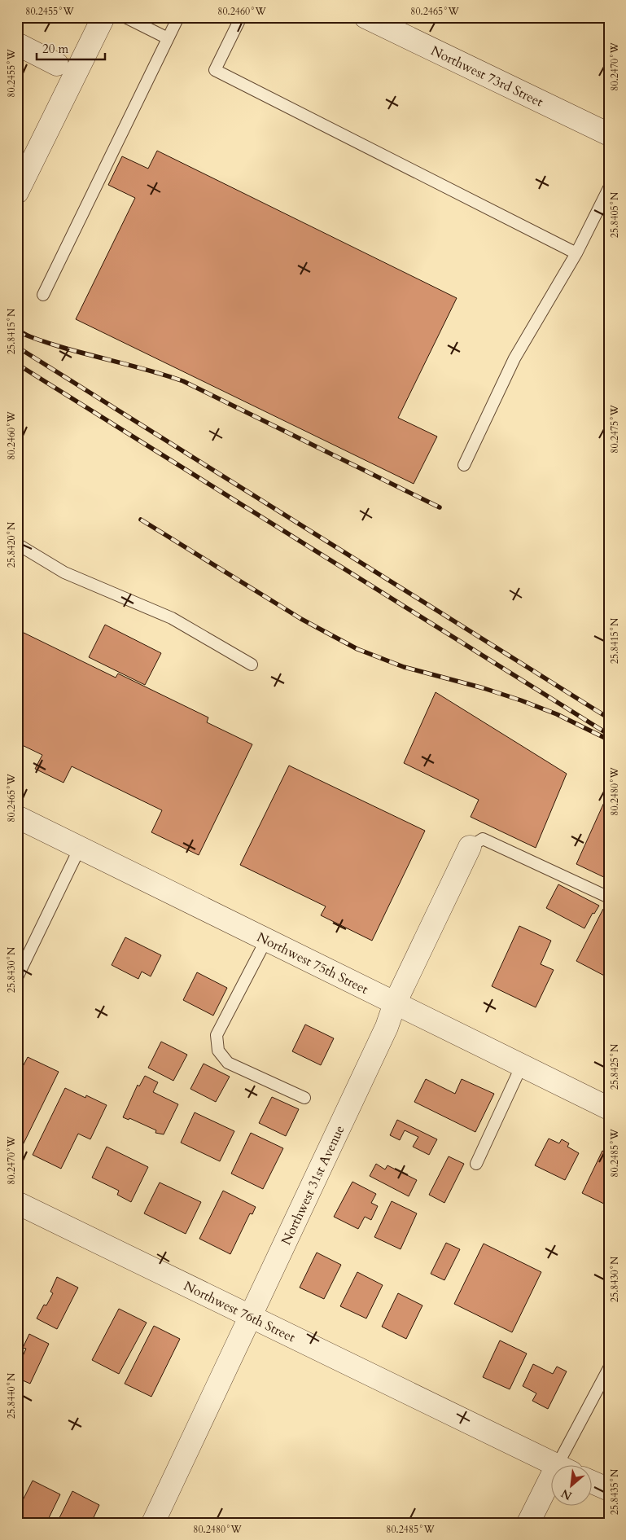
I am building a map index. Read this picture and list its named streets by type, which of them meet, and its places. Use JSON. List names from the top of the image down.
{
  "streets": {
    "street": [
      "Northwest 73rd Street",
      "Northwest 75th Street",
      "Northwest 31st Avenue",
      "Northwest 76th Street"
    ]
  },
  "crossings": [
    ["Northwest 75th Street", "Northwest 31st Avenue"],
    ["Northwest 31st Avenue", "Northwest 76th Street"]
  ],
  "scale_bar": "20 m",
  "north": "bottom left",
  "coordinates": [
    "80.2455°W",
    "80.2460°W",
    "80.2465°W",
    "80.2470°W",
    "25.8405°N",
    "25.8415°N",
    "80.2475°W",
    "25.8420°N",
    "80.2480°W",
    "25.8430°N",
    "25.8425°N",
    "80.2485°W",
    "25.8440°N",
    "25.8435°N"
  ]
}
